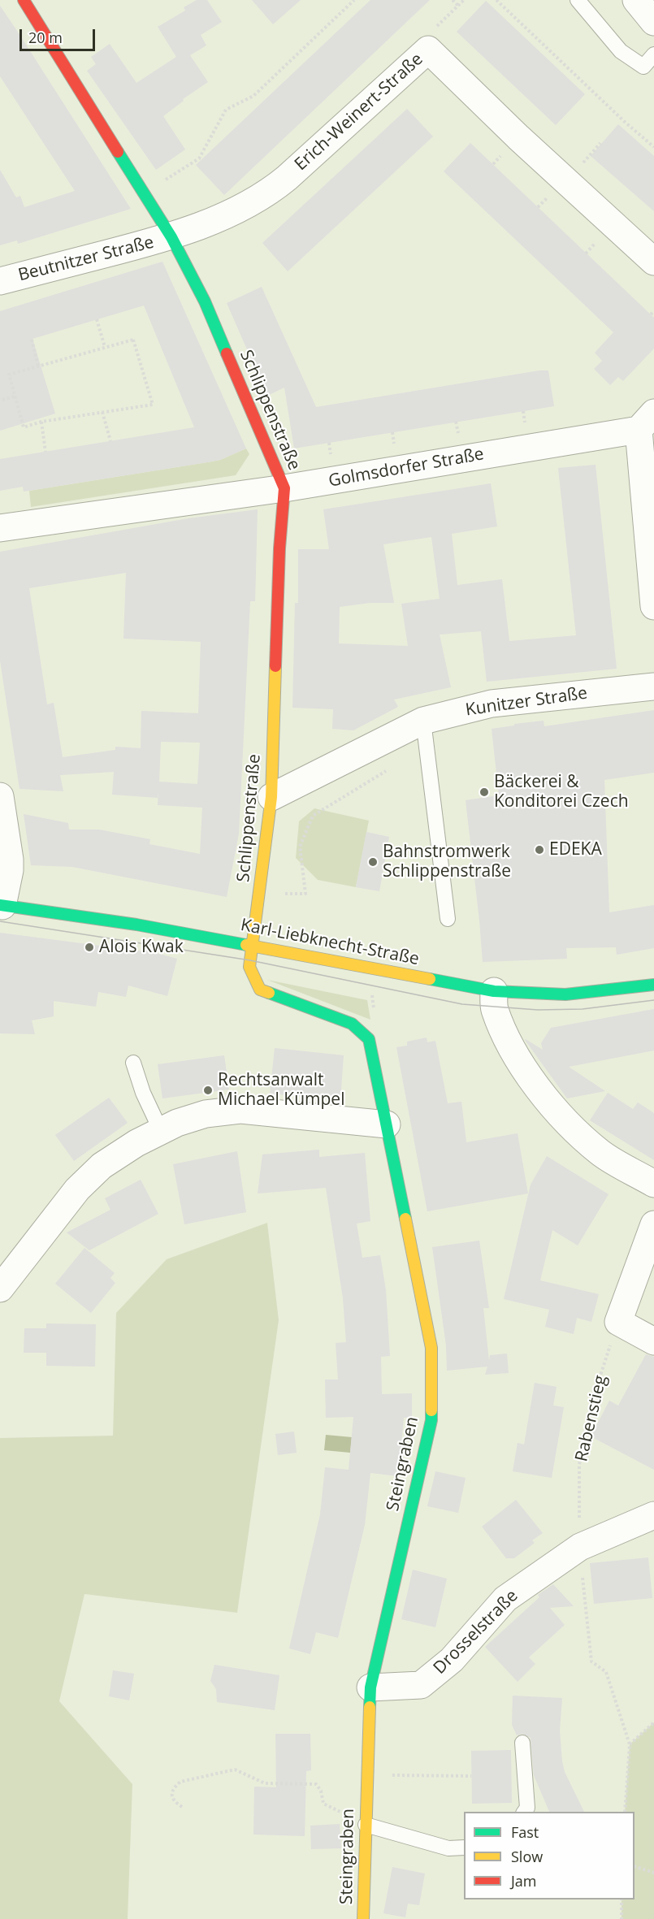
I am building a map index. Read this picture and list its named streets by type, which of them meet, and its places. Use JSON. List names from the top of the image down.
{
  "streets": {
    "street": [
      "Erich-Weinert-Straße",
      "Beutnitzer Straße",
      "Schlippenstraße",
      "Golmsdorfer Straße",
      "Kunitzer Straße",
      "Karl-Liebknecht-Straße",
      "Steingraben",
      "Drosselstraße"
    ],
    "path": ["Rabenstieg"]
  },
  "crossings": [
    ["Erich-Weinert-Straße", "Beutnitzer Straße"],
    ["Erich-Weinert-Straße", "Schlippenstraße"],
    ["Beutnitzer Straße", "Schlippenstraße"],
    ["Schlippenstraße", "Golmsdorfer Straße"],
    ["Schlippenstraße", "Kunitzer Straße"],
    ["Schlippenstraße", "Karl-Liebknecht-Straße"],
    ["Schlippenstraße", "Steingraben"],
    ["Karl-Liebknecht-Straße", "Steingraben"],
    ["Rabenstieg", "Drosselstraße"],
    ["Steingraben", "Drosselstraße"]
  ],
  "places": [
    "Bäckerei & Konditorei Czech",
    "EDEKA",
    "Bahnstromwerk Schlippenstraße",
    "Alois Kwak",
    "Rechtsanwalt Michael Kümpel"
  ],
  "legend": ["Fast", "Slow", "Jam"],
  "scale_bar": "20 m"
}
